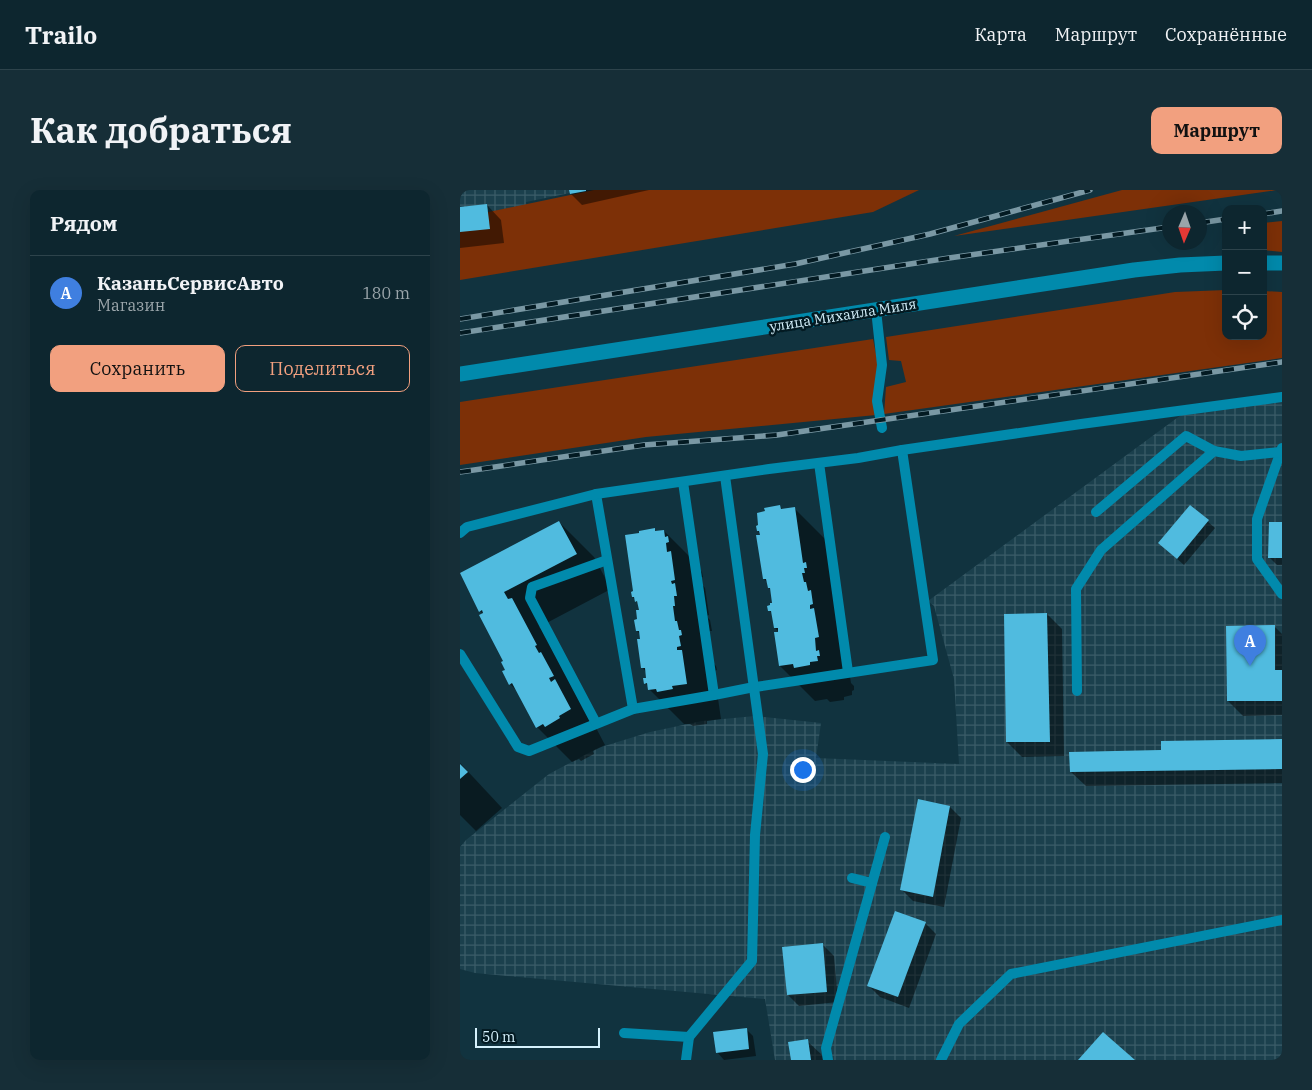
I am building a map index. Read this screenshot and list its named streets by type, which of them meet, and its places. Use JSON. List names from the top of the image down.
{
  "streets": {
    "main road": ["улица Михаила Миля"]
  },
  "scale_bar": "50 m",
  "north": "bottom",
  "page": {
    "header": "Trailo",
    "nav": ["Карта", "Маршрут", "Сохранённые"],
    "title": "Как добраться",
    "buttons": [
      "Маршрут",
      ["Сохранить", "Поделиться"]
    ],
    "heading": "Рядом",
    "map_buttons": ["+", "−"],
    "list": [
      {
        "mark": "A",
        "name": "КазаньСервисАвто",
        "note": "Магазин",
        "value": "180 m"
      }
    ],
    "pins": "A",
    "scale": "50 m"
  }
}
